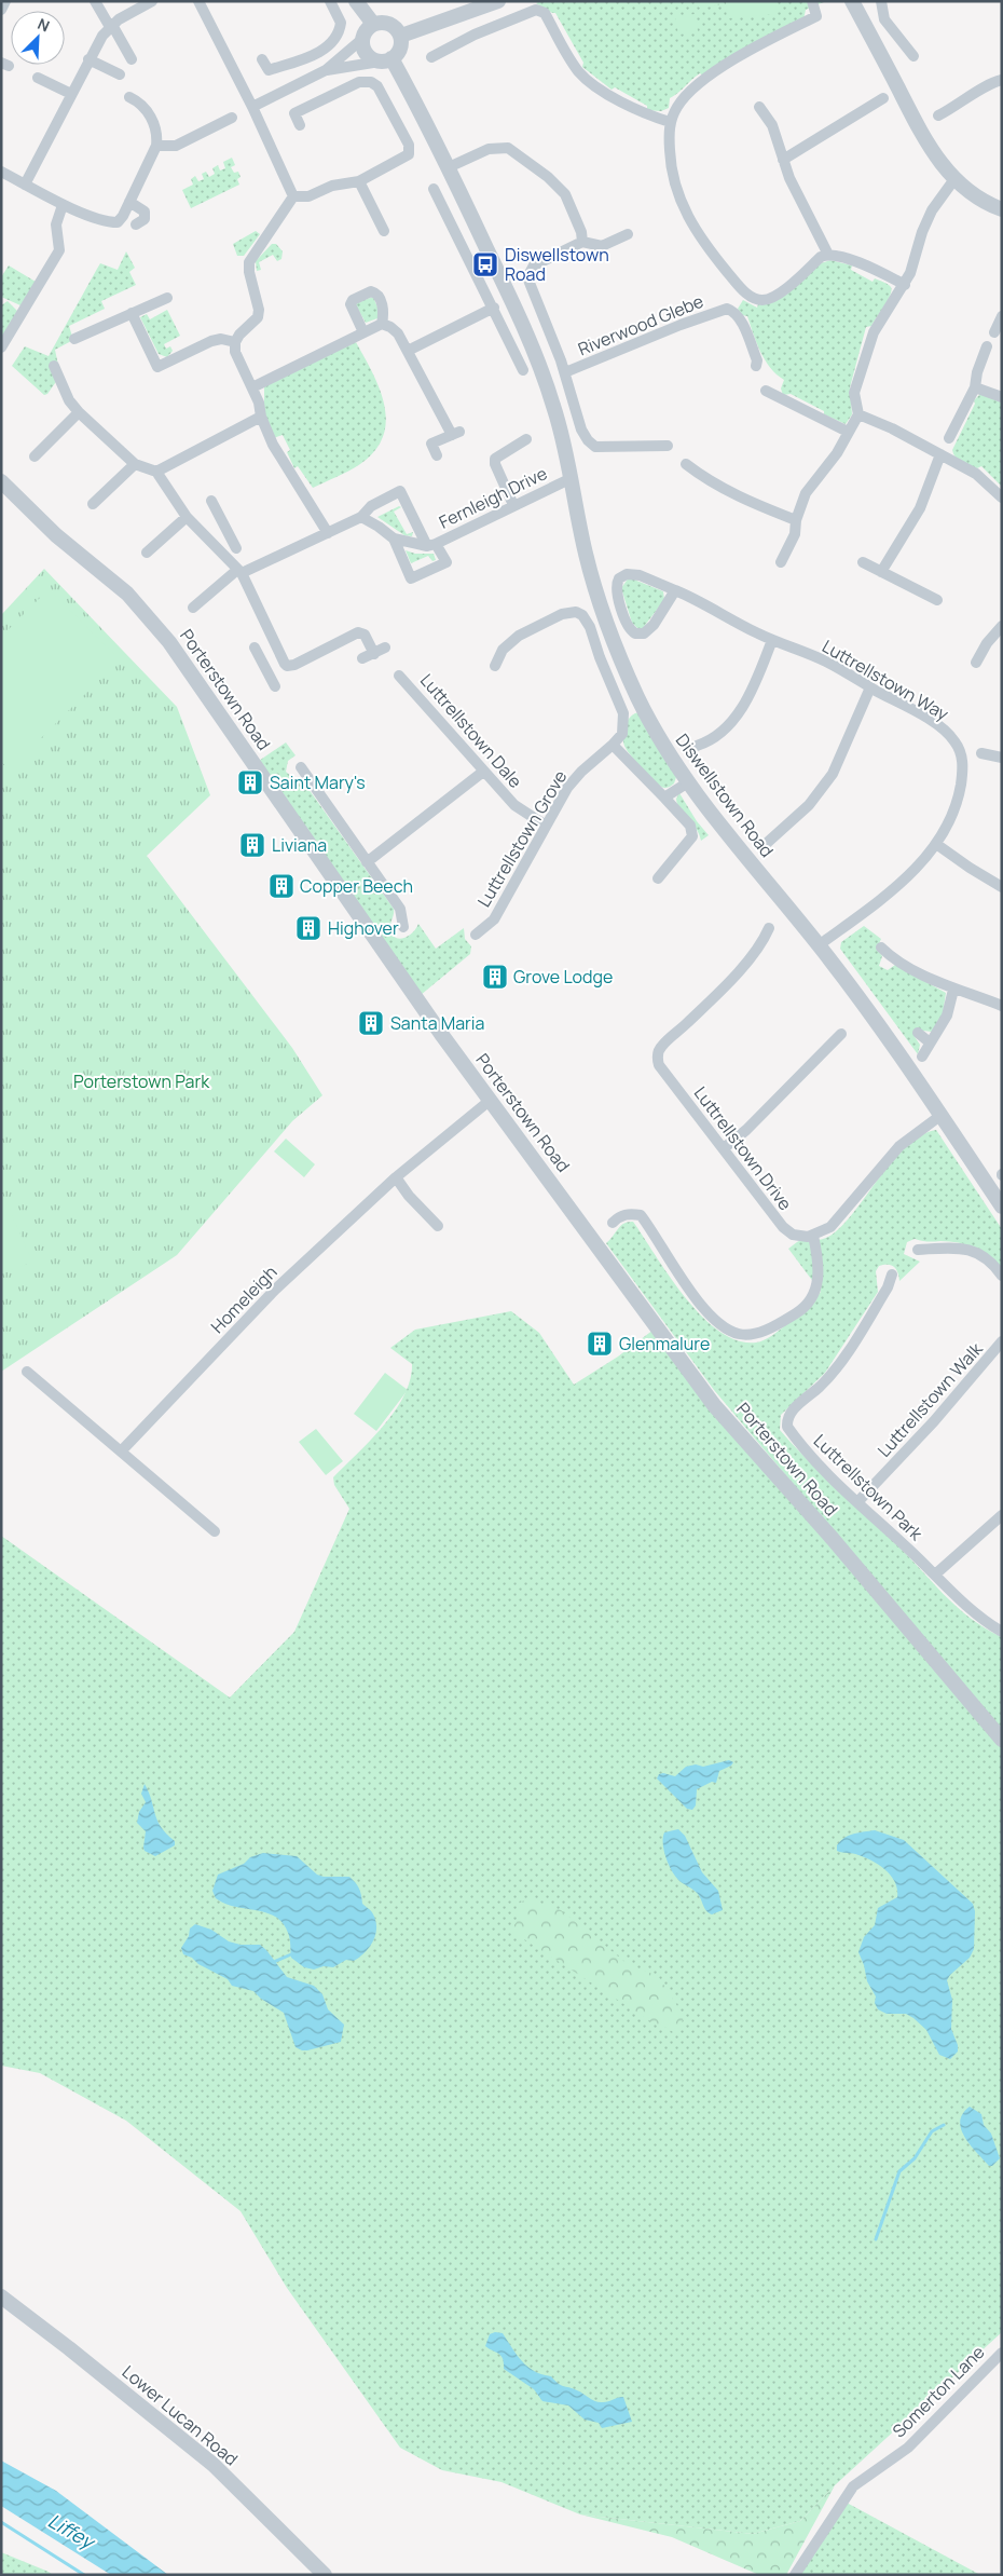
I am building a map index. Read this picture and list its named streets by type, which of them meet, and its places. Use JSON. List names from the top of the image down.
{
  "streets": {
    "street": [
      "Riverwood Glebe",
      "Fernleigh Drive",
      "Luttrellstown Way",
      "Porterstown Road",
      "Luttrellstown Dale",
      "Diswellstown Road",
      "Luttrellstown Grove",
      "Luttrellstown Drive",
      "Homeleigh",
      "Luttrellstown Walk",
      "Luttrellstown Park",
      "Somerton Lane",
      "Lower Lucan Road"
    ]
  },
  "crossings": [
    ["Fernleigh Drive", "Diswellstown Road"],
    ["Luttrellstown Way", "Diswellstown Road"],
    ["Porterstown Road", "Homeleigh"],
    ["Luttrellstown Dale", "Luttrellstown Grove"],
    ["Luttrellstown Walk", "Luttrellstown Park"]
  ],
  "water": ["Liffey"],
  "parks": ["Porterstown Park"],
  "places": {
    "bus stop": ["Diswellstown Road"],
    "building": [
      "Saint Mary's",
      "Liviana",
      "Copper Beech",
      "Highover",
      "Grove Lodge",
      "Santa Maria",
      "Glenmalure"
    ]
  },
  "north": "top right"
}
